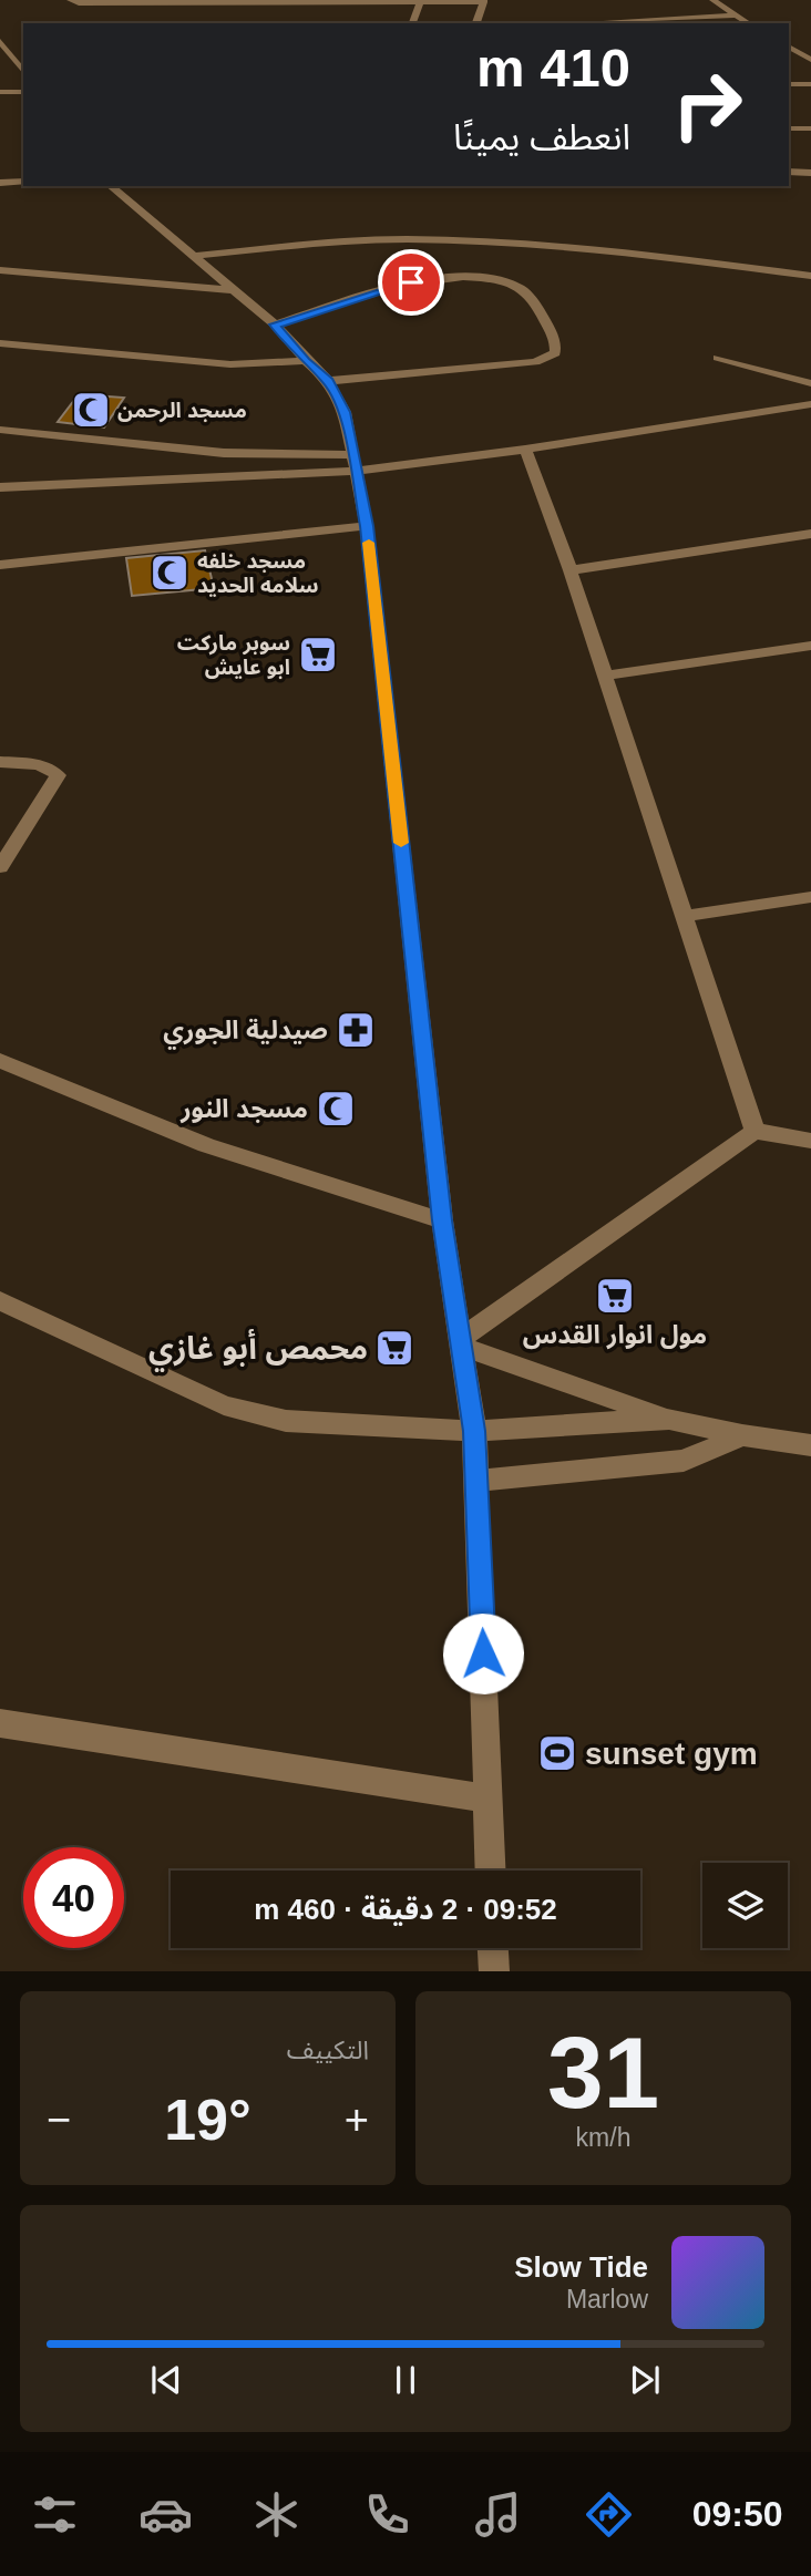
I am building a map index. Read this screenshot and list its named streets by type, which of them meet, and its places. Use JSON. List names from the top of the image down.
{
  "places": {
    "mosque": ["مسجد الرحمن", "مسجد خلفه سلامه الحديد", "مسجد النور"],
    "supermarket": ["سوبر ماركت ابو عايش", "مول انوار القدس", "محمص أبو غازي"],
    "pharmacy": ["صيدلية الجوري"],
    "sports": ["sunset gym"]
  },
  "page": {
    "turn": ["410 m", "انعطف يمينًا"],
    "limit": "40",
    "trip": "09:52 · 2 دقيقة · 460 m",
    "tile": [
      ["31", "km/h"],
      "التكييف"
    ],
    "heat": ["−", "19°", "+"],
    "song": ["Slow Tide", "Marlow"],
    "tabs": "09:50"
  }
}
